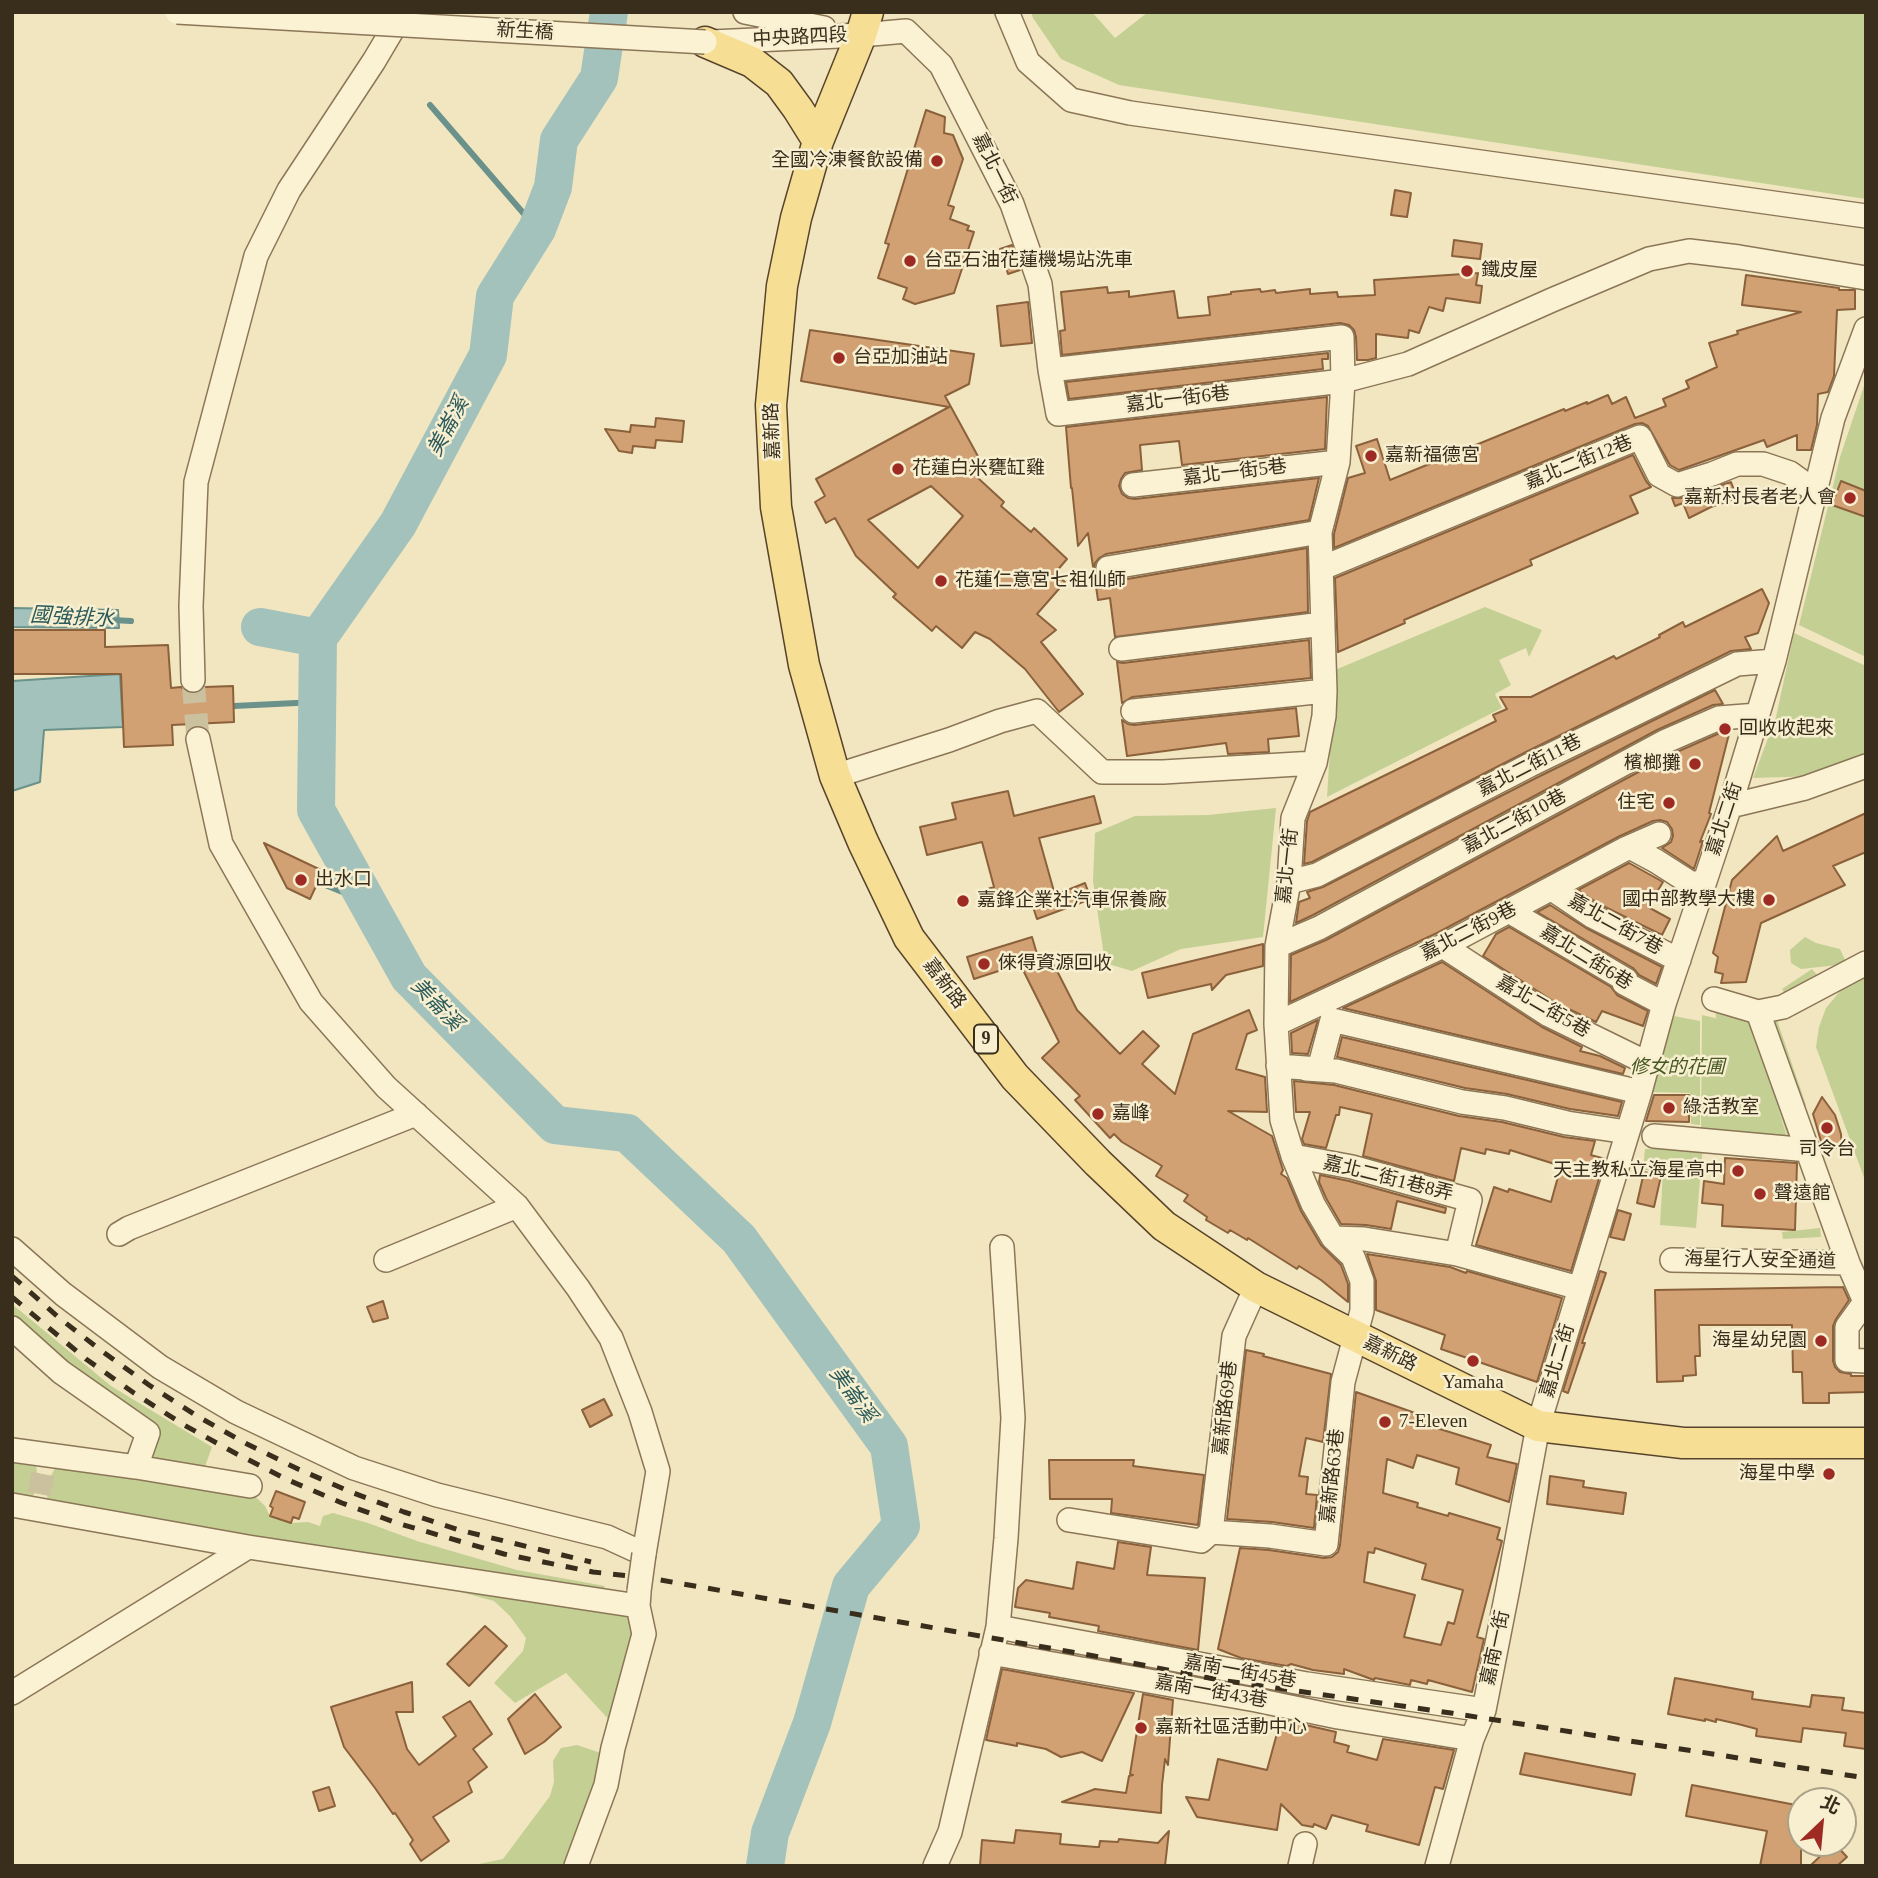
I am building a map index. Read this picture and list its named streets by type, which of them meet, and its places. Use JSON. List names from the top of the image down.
{
  "streets": {
    "main road": ["嘉新路", "9"],
    "street": [
      "新生橋",
      "中央路四段",
      "嘉北一街",
      "嘉北一街6巷",
      "嘉北二街12巷",
      "嘉北一街5巷",
      "嘉北二街11巷",
      "嘉北二街",
      "嘉北二街10巷",
      "嘉北二街7巷",
      "嘉北二街9巷",
      "嘉北二街6巷",
      "嘉北二街5巷",
      "嘉北二街1巷8弄",
      "海星行人安全通道",
      "嘉新路69巷",
      "嘉新路63巷",
      "嘉南一街",
      "嘉南一街45巷",
      "嘉南一街43巷"
    ]
  },
  "crossings": [
    ["新生橋", "中央路四段"],
    ["中央路四段", "嘉北一街"],
    ["中央路四段", "嘉新路"],
    ["嘉北一街", "嘉北一街6巷"],
    ["嘉北一街", "嘉新路"],
    ["嘉北一街", "嘉北二街12巷"],
    ["嘉北一街", "嘉北一街5巷"],
    ["嘉北一街", "嘉北二街11巷"],
    ["嘉北一街", "嘉北二街10巷"],
    ["嘉北一街", "嘉北二街9巷"],
    ["嘉北一街", "嘉北二街1巷8弄"],
    ["嘉北一街", "嘉新路63巷"],
    ["嘉新路", "嘉北二街"],
    ["嘉新路", "嘉新路69巷"],
    ["嘉新路", "嘉新路63巷"],
    ["嘉新路", "嘉南一街"],
    ["嘉北二街12巷", "嘉北二街"],
    ["嘉北二街11巷", "嘉北二街"],
    ["嘉北二街", "嘉北二街10巷"],
    ["嘉北二街", "嘉北二街7巷"],
    ["嘉北二街", "嘉北二街6巷"],
    ["嘉北二街", "嘉北二街5巷"],
    ["嘉北二街", "嘉南一街"],
    ["嘉北二街7巷", "嘉北二街9巷"],
    ["嘉北二街9巷", "嘉北二街6巷"],
    ["嘉北二街9巷", "嘉北二街5巷"],
    ["嘉新路69巷", "嘉新路63巷"],
    ["嘉南一街", "嘉南一街45巷"],
    ["嘉南一街", "嘉南一街43巷"]
  ],
  "water": ["美崙溪", "國強排水"],
  "parks": ["修女的花圃"],
  "places": [
    "全國冷凍餐飲設備",
    "台亞石油花蓮機場站洗車",
    "鐵皮屋",
    "台亞加油站",
    "嘉新福德宮",
    "花蓮白米甕缸雞",
    "嘉新村長者老人會",
    "花蓮仁意宮七祖仙師",
    "回收收起來",
    "檳榔攤",
    "住宅",
    "出水口",
    "國中部教學大樓",
    "嘉鋒企業社汽車保養廠",
    "倈得資源回收",
    "綠活教室",
    "嘉峰",
    "司令台",
    "天主教私立海星高中",
    "聲遠館",
    "海星幼兒園",
    "Yamaha",
    "7-Eleven",
    "海星中學",
    "嘉新社區活動中心"
  ],
  "north": "top right"
}
